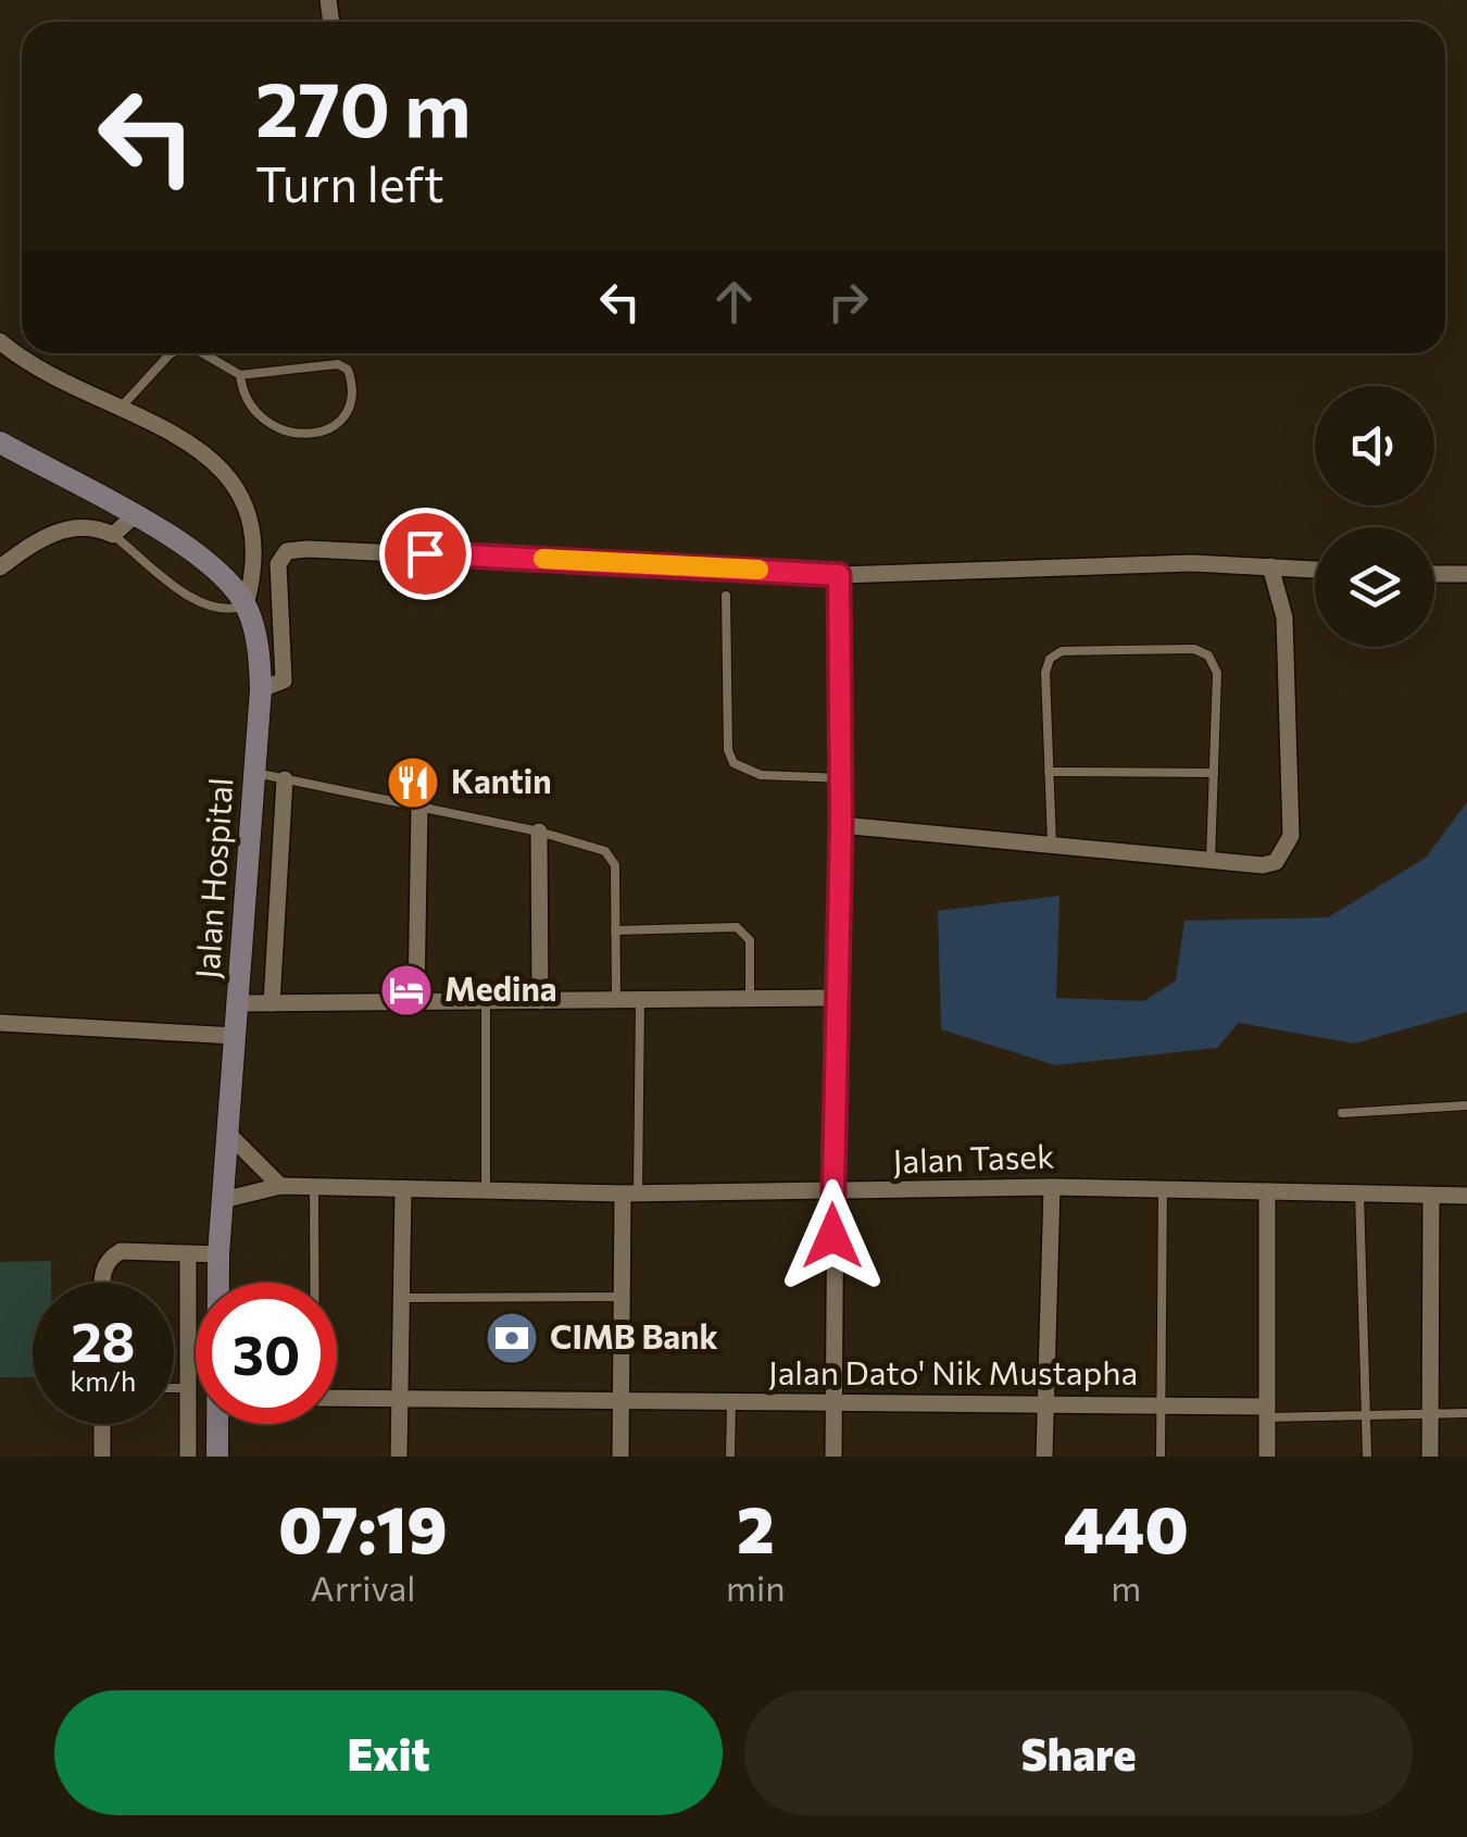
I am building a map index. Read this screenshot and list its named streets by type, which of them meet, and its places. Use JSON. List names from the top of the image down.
{
  "streets": {
    "main road": ["Jalan Hospital"],
    "street": ["Jalan Tasek", "Jalan Dato' Nik Mustapha"]
  },
  "crossings": [
    ["Jalan Hospital", "Jalan Tasek"]
  ],
  "places": {
    "restaurant": ["Kantin"],
    "hotel": ["Medina"],
    "bank": ["CIMB Bank"]
  },
  "page": {
    "turn": ["270 m", "Turn left"],
    "speed": "28 km/h",
    "limit": "30",
    "eta": [
      "07:19",
      "Arrival",
      "2",
      "min",
      "440",
      "m"
    ],
    "buttons": ["Exit", "Share"]
  }
}
